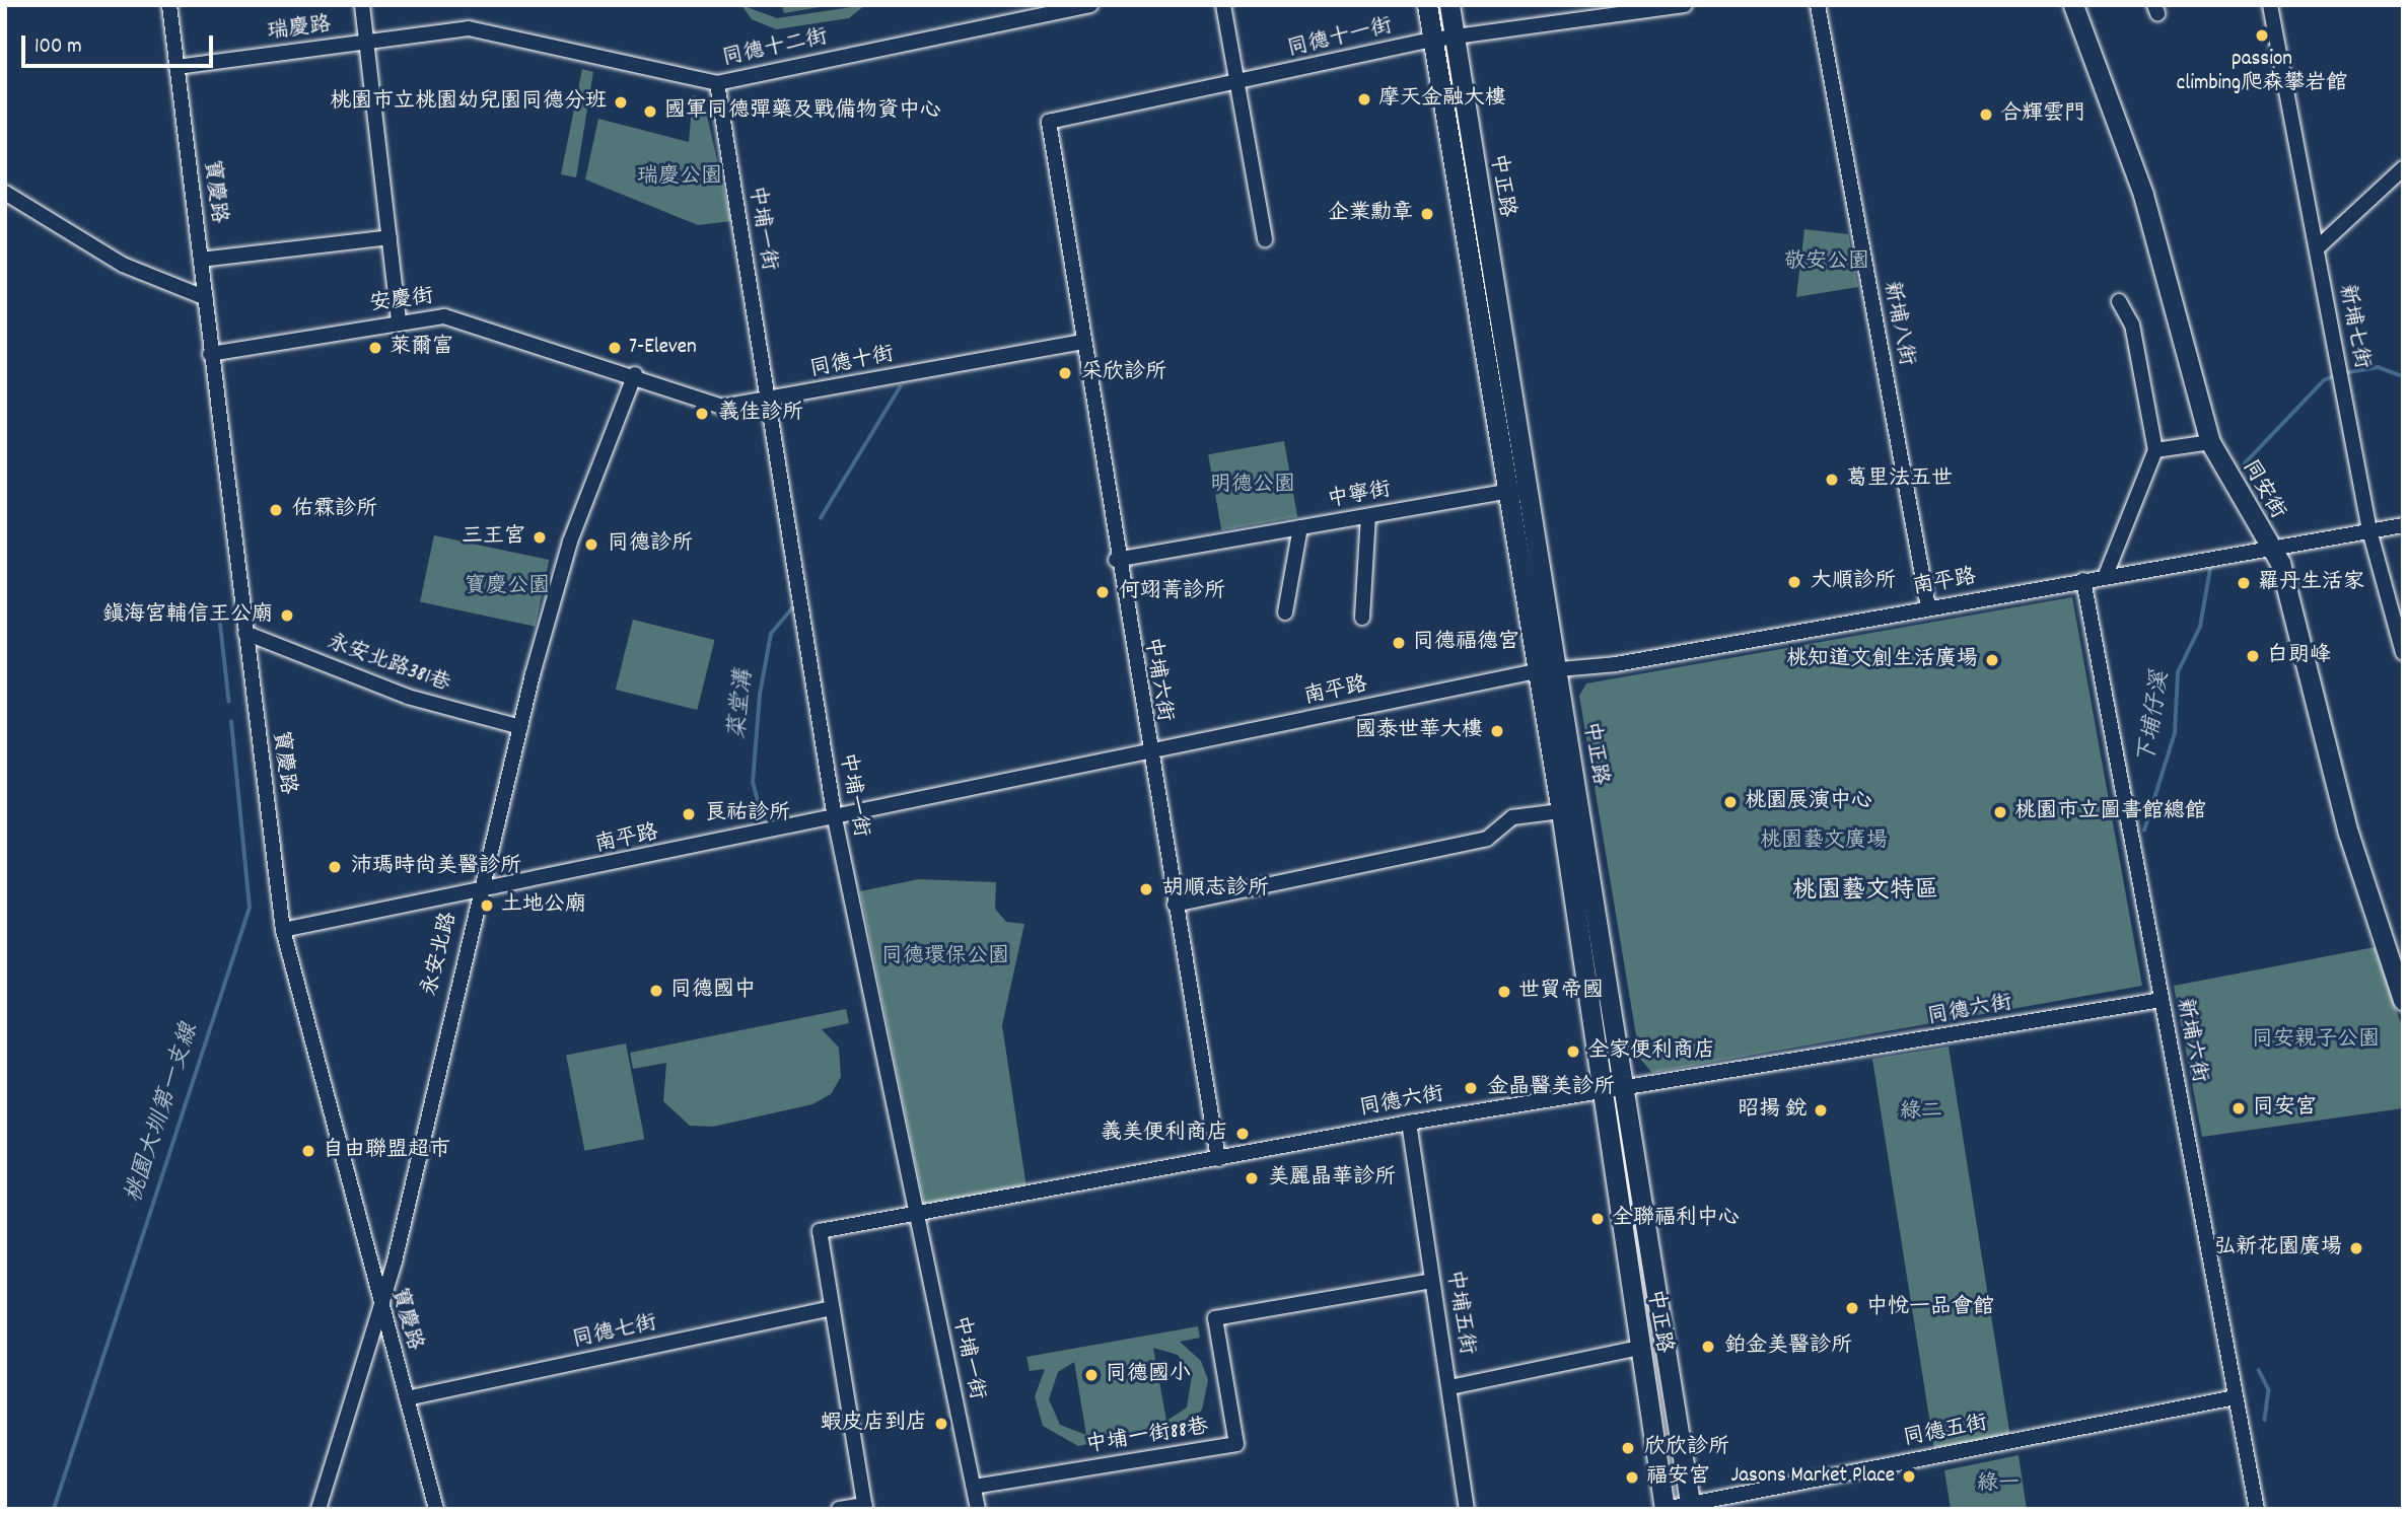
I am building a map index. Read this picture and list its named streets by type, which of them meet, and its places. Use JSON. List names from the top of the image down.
{
  "streets": {
    "street": [
      "瑞慶路",
      "同德十一街",
      "同德十二街",
      "中正路",
      "寶慶路",
      "中埔一街",
      "安慶街",
      "新埔八街",
      "新埔七街",
      "同德十街",
      "同安街",
      "中寧街",
      "南平路",
      "永安北路381巷",
      "中埔六街",
      "永安北路",
      "同德六街",
      "新埔六街",
      "中埔五街",
      "同德七街",
      "同德五街",
      "中埔一街88巷"
    ]
  },
  "crossings": [
    ["瑞慶路", "同德十二街"],
    ["瑞慶路", "寶慶路"],
    ["同德十一街", "中正路"],
    ["同德十一街", "中埔六街"],
    ["同德十二街", "中埔一街"],
    ["中正路", "中寧街"],
    ["中正路", "南平路"],
    ["中正路", "同德六街"],
    ["中正路", "同德五街"],
    ["寶慶路", "安慶街"],
    ["寶慶路", "南平路"],
    ["寶慶路", "永安北路381巷"],
    ["寶慶路", "永安北路"],
    ["寶慶路", "同德七街"],
    ["中埔一街", "同德十街"],
    ["中埔一街", "南平路"],
    ["中埔一街", "同德六街"],
    ["中埔一街", "中埔一街88巷"],
    ["安慶街", "同德十街"],
    ["安慶街", "永安北路"],
    ["新埔八街", "南平路"],
    ["新埔七街", "南平路"],
    ["同德十街", "中埔六街"],
    ["同德十街", "永安北路"],
    ["同安街", "南平路"],
    ["中寧街", "中埔六街"],
    ["南平路", "中埔六街"],
    ["南平路", "永安北路"],
    ["南平路", "新埔六街"],
    ["永安北路381巷", "永安北路"],
    ["中埔六街", "同德六街"],
    ["同德六街", "新埔六街"],
    ["同德六街", "中埔五街"],
    ["同德六街", "同德七街"],
    ["新埔六街", "同德五街"],
    ["中埔五街", "中埔一街88巷"]
  ],
  "districts": ["桃園藝文特區"],
  "water": ["菜堂溝", "下埔仔溪", "桃園大圳第一支線"],
  "parks": [
    "瑞慶公園",
    "敬安公園",
    "明德公園",
    "寶慶公園",
    "桃園藝文廣場",
    "同德環保公園",
    "同安親子公園",
    "綠二",
    "綠一"
  ],
  "places": [
    "passion climbing爬森攀岩館",
    "摩天金融大樓",
    "桃園市立桃園幼兒園同德分班",
    "國軍同德彈藥及戰備物資中心",
    "合輝雲門",
    "企業勳章",
    "萊爾富",
    "7-Eleven",
    "采欣診所",
    "義佳診所",
    "葛里法五世",
    "佑霖診所",
    "三王宮",
    "同德診所",
    "大順診所",
    "羅丹生活家",
    "何翊菁診所",
    "鎮海宮輔信王公廟",
    "同德福德宮",
    "白朗峰",
    "桃知道文創生活廣場",
    "國泰世華大樓",
    "桃園展演中心",
    "桃園市立圖書館總館",
    "良祐診所",
    "沛瑪時尚美醫診所",
    "胡順志診所",
    "土地公廟",
    "同德國中",
    "世貿帝國",
    "全家便利商店",
    "金晶醫美診所",
    "同安宮",
    "昭揚 銳",
    "義美便利商店",
    "自由聯盟超市",
    "美麗晶華診所",
    "全聯福利中心",
    "弘新花園廣場",
    "中悅一品會館",
    "鉑金美醫診所",
    "同德國小",
    "蝦皮店到店",
    "欣欣診所",
    "Jasons Market Place",
    "福安宮"
  ],
  "scale_bar": "100 m"
}
